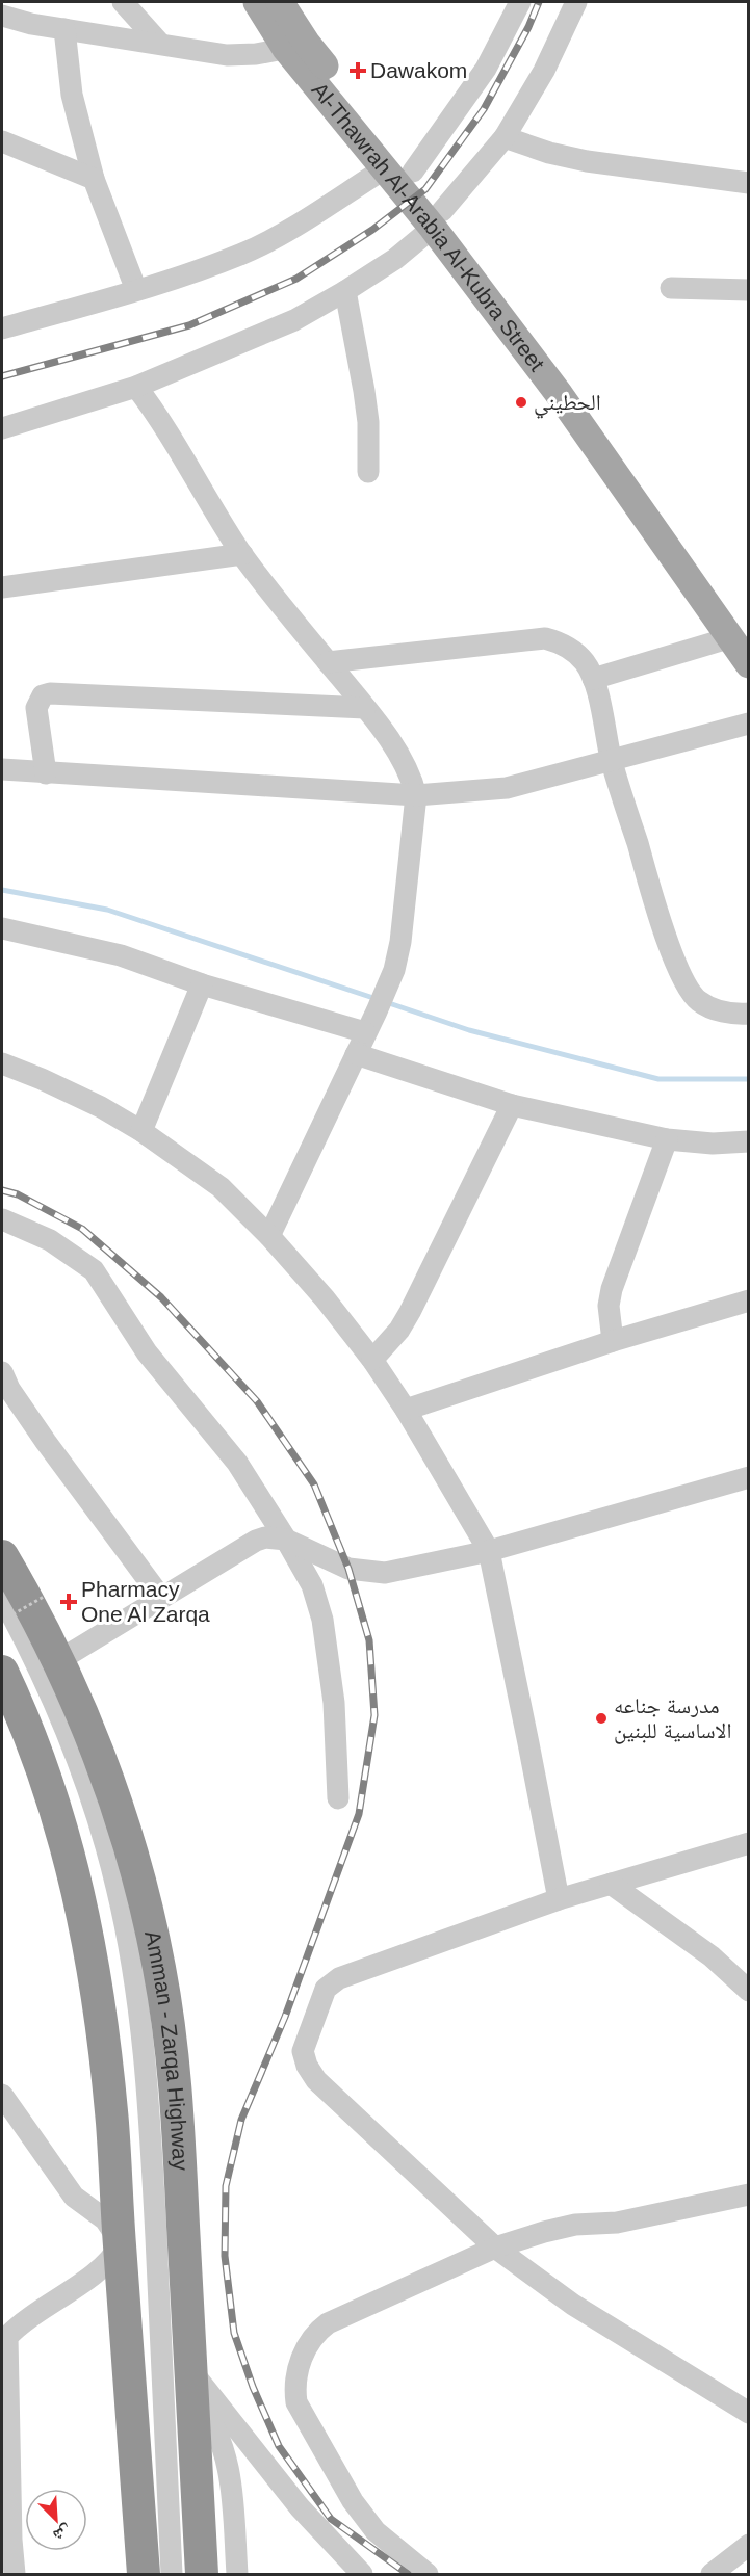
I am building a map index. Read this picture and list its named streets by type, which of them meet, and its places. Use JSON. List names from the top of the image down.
{
  "streets": {
    "highway": ["Amman - Zarqa Highway"],
    "main road": ["Al-Thawrah Al-Arabia Al-Kubra Street"]
  },
  "places": {
    "health": ["Dawakom", "Pharmacy One Al Zarqa"],
    "other": ["الحطيني", "مدرسة جناعه الاساسية للبنين"]
  },
  "north": "bottom right"
}
